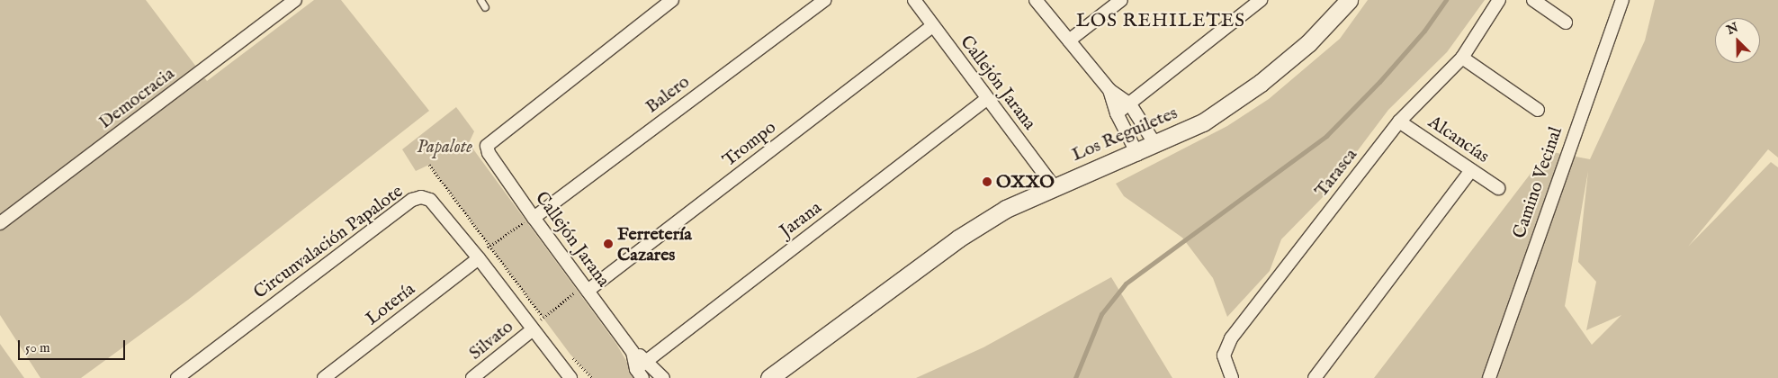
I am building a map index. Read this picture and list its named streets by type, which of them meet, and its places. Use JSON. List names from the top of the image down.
{
  "streets": {
    "street": [
      "Callejón Jarana",
      "Balero",
      "Democracia",
      "Los Reguiletes",
      "Alcancías",
      "Trompo",
      "Tarasca",
      "Camino Vecinal",
      "Jarana",
      "Circunvalación Papalote",
      "Lotería",
      "Silvato"
    ]
  },
  "crossings": [
    ["Callejón Jarana", "Balero"],
    ["Callejón Jarana", "Los Reguiletes"],
    ["Callejón Jarana", "Trompo"],
    ["Callejón Jarana", "Jarana"],
    ["Alcancías", "Tarasca"],
    ["Circunvalación Papalote", "Lotería"],
    ["Circunvalación Papalote", "Silvato"]
  ],
  "districts": ["LOS REHILETES"],
  "parks": ["Papalote"],
  "places": ["OXXO", "Ferretería Cazares"],
  "scale_bar": "50 m",
  "north": "top left"
}
